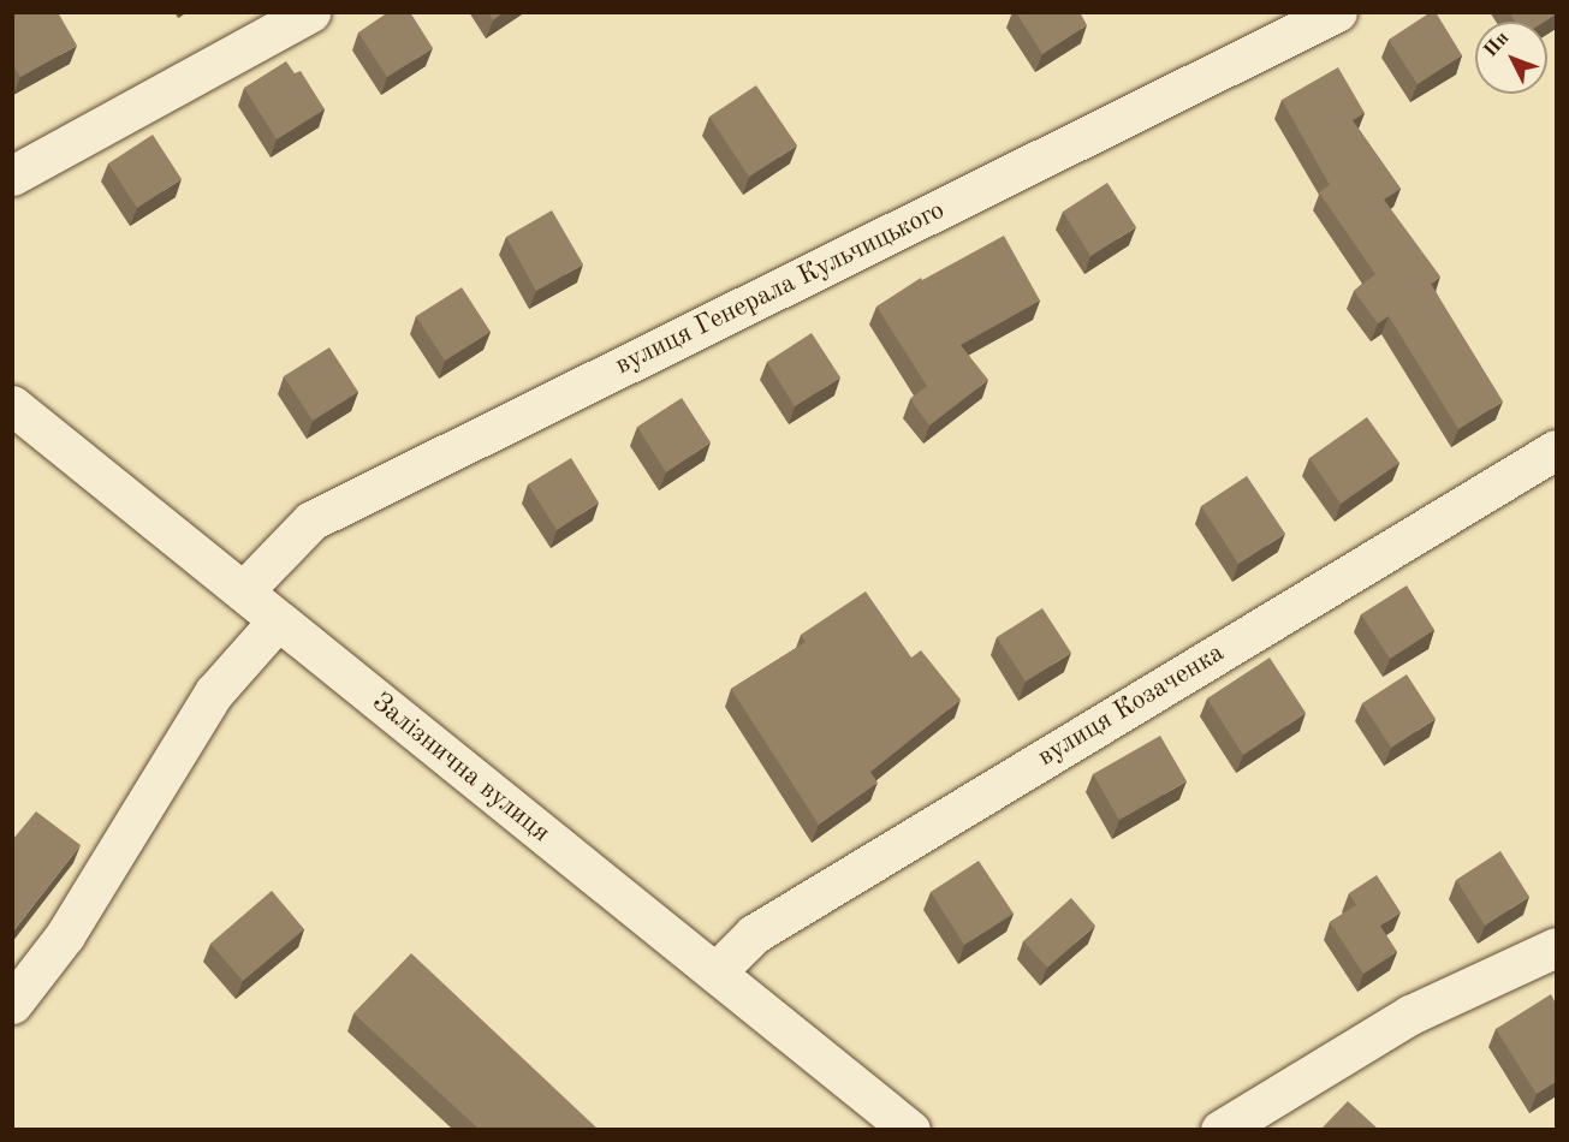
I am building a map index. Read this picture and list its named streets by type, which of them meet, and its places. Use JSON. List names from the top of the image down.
{
  "streets": {
    "street": ["вулиця Генерала Кульчицького", "вулиця Козаченка", "Залізнична вулиця"]
  },
  "crossings": [
    ["вулиця Генерала Кульчицького", "Залізнична вулиця"],
    ["вулиця Козаченка", "Залізнична вулиця"]
  ],
  "north": "top left"
}
